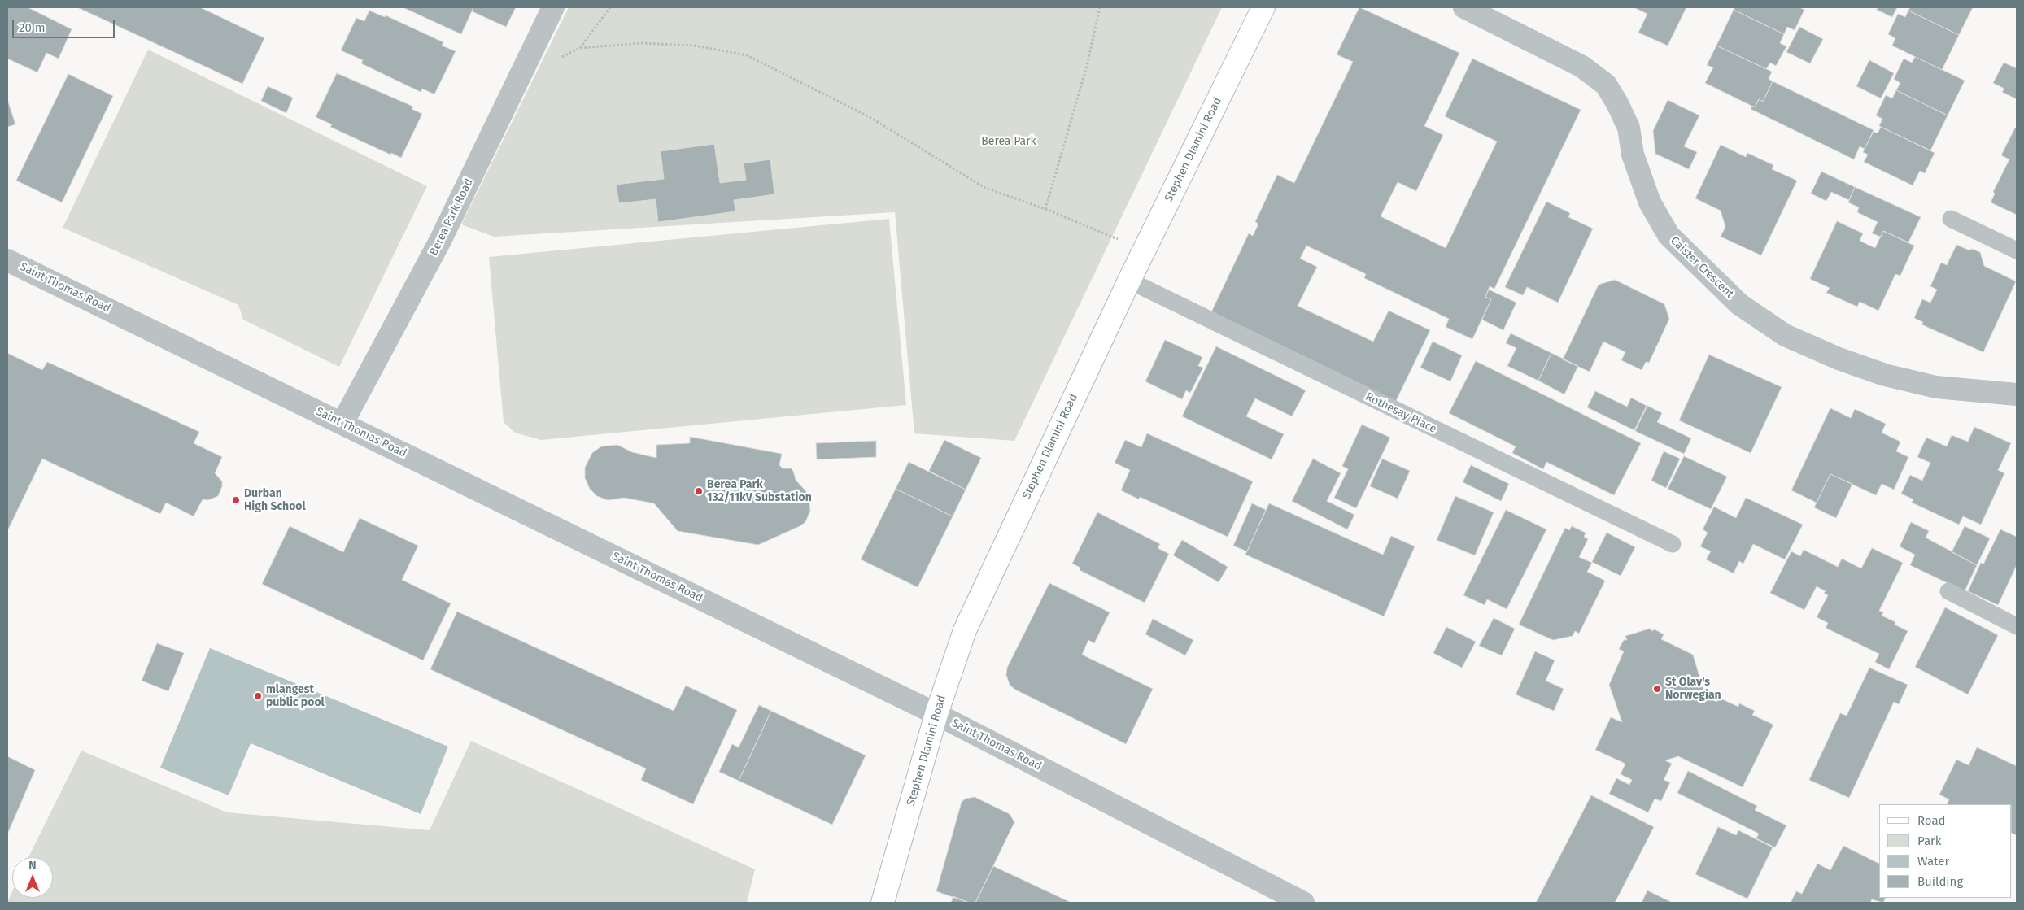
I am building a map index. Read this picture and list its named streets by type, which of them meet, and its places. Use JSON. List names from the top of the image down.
{
  "streets": {
    "main road": ["Stephen Dlamini Road"],
    "street": ["Berea Park Road", "Caister Crescent", "Saint Thomas Road"],
    "lane": ["Rothesay Place"]
  },
  "crossings": [
    ["Stephen Dlamini Road", "Saint Thomas Road"],
    ["Stephen Dlamini Road", "Rothesay Place"],
    ["Berea Park Road", "Saint Thomas Road"]
  ],
  "parks": ["Berea Park"],
  "places": [
    "Berea Park 132/11kV Substation",
    "Durban High School",
    "St Olav's Norwegian",
    "mlangest public pool"
  ],
  "legend": [
    "Road",
    "Park",
    "Water",
    "Building"
  ],
  "scale_bar": "20 m",
  "north": "top"
}
